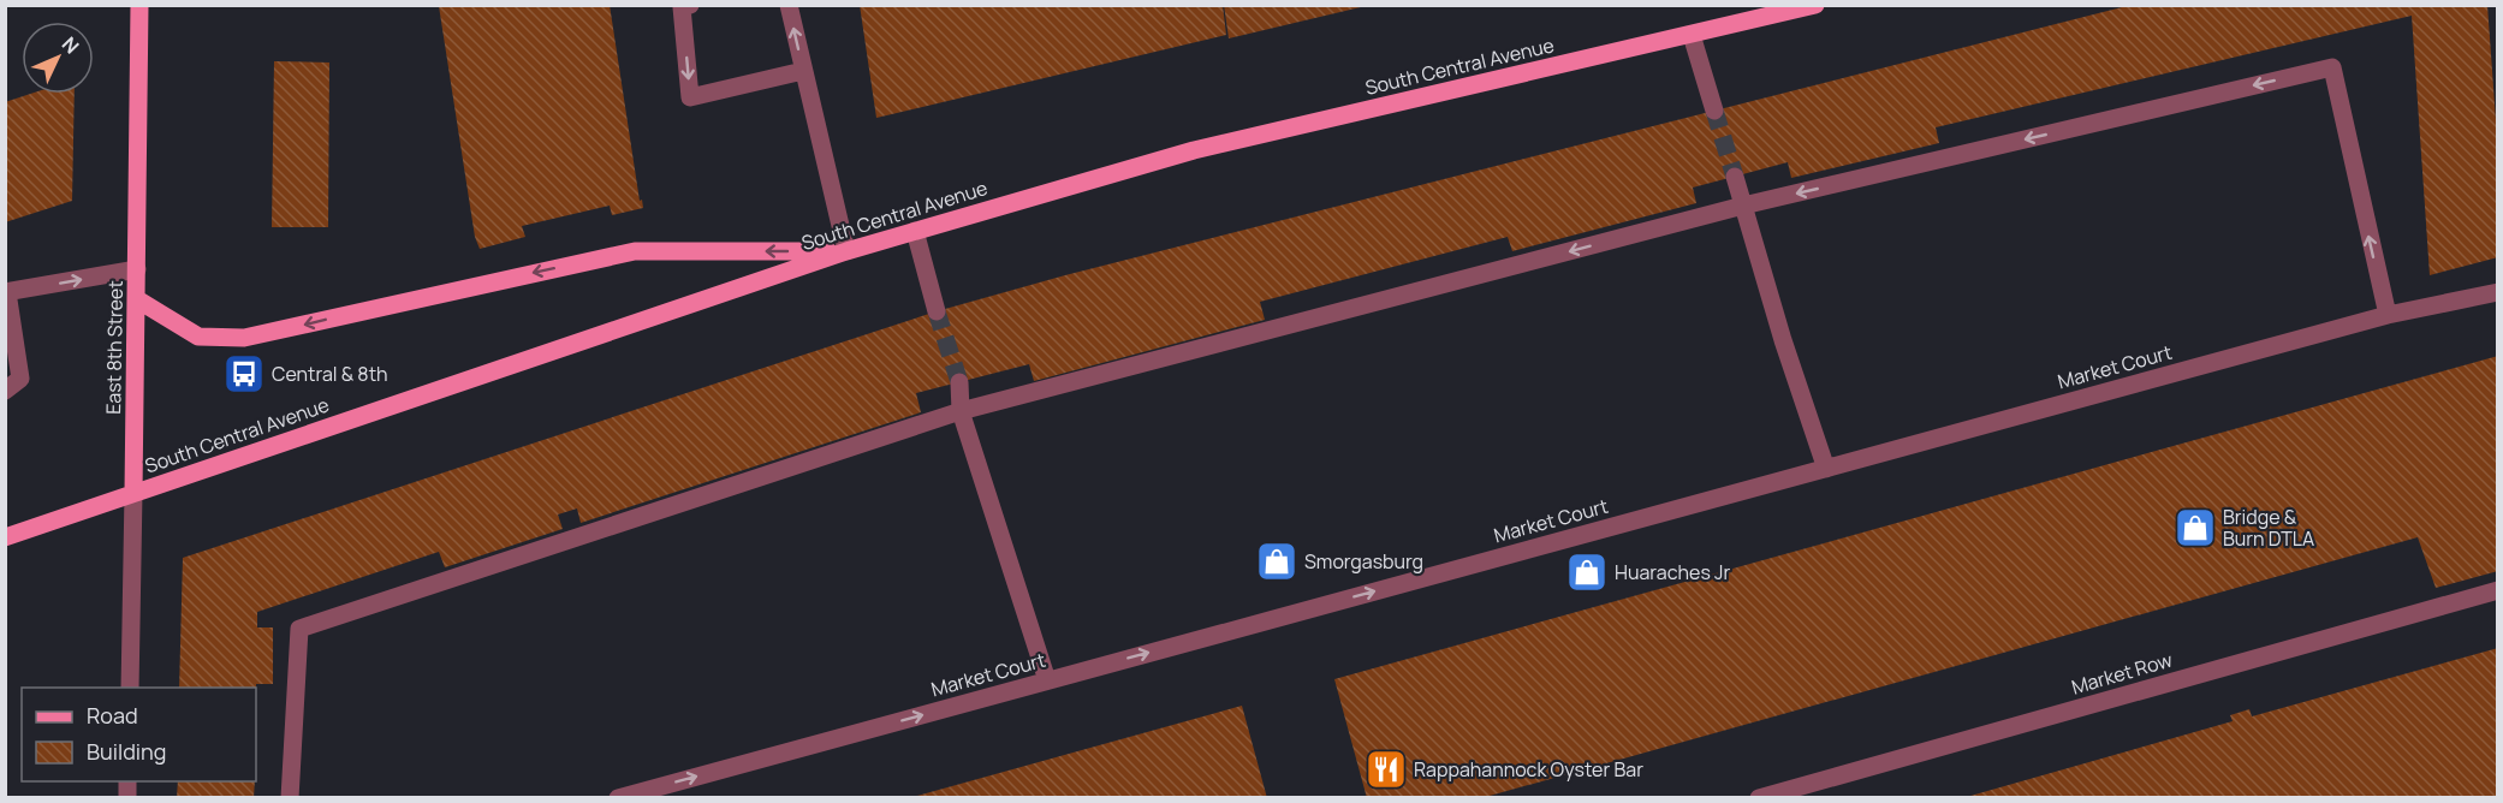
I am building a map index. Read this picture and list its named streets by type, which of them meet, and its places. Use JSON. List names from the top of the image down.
{
  "streets": {
    "main road": ["South Central Avenue", "East 8th Street"],
    "street": ["Market Court", "Market Row"]
  },
  "crossings": [
    ["South Central Avenue", "East 8th Street"]
  ],
  "one_way": ["Market Court"],
  "places": {
    "bus stop": ["Central & 8th"],
    "shop": ["Bridge & Burn DTLA", "Smorgasburg", "Huaraches Jr"],
    "restaurant": ["Rappahannock Oyster Bar"]
  },
  "legend": ["Road", "Building"],
  "north": "top right"
}
